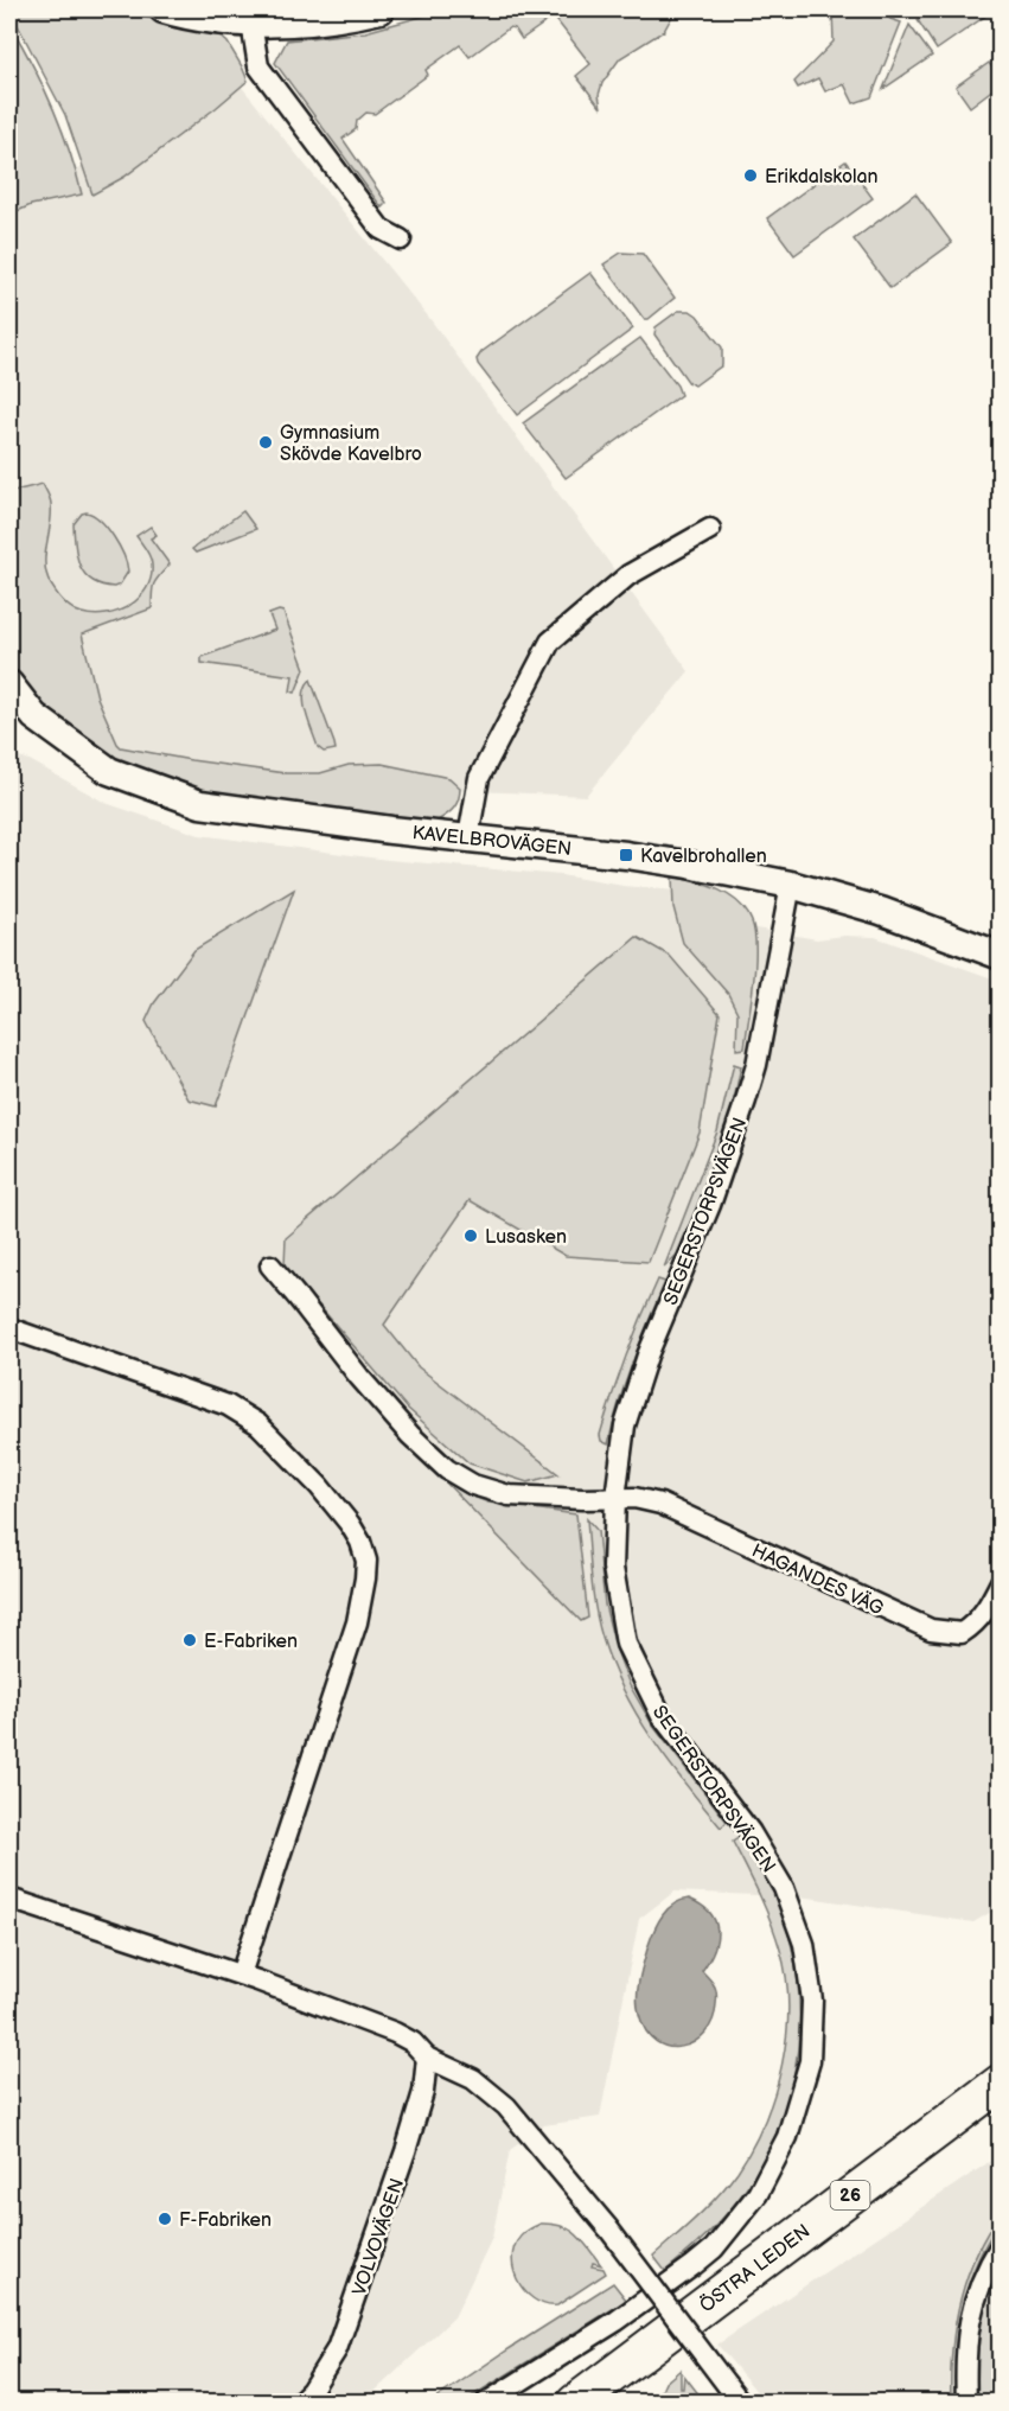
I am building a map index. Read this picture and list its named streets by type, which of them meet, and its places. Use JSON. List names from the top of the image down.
{
  "streets": {
    "highway": ["26", "ÖSTRA LEDEN"],
    "main road": ["KAVELBROVÄGEN"],
    "street": ["SEGERSTORPSVÄGEN", "HAGANDES VÄG", "VOLVOVÄGEN"]
  },
  "crossings": [
    ["KAVELBROVÄGEN", "SEGERSTORPSVÄGEN"],
    ["SEGERSTORPSVÄGEN", "HAGANDES VÄG"]
  ],
  "places": {
    "other": [
      "Erikdalskolan",
      "Gymnasium Skövde Kavelbro",
      "Lusasken",
      "E-Fabriken",
      "F-Fabriken"
    ],
    "transit": ["Kavelbrohallen"]
  }
}
